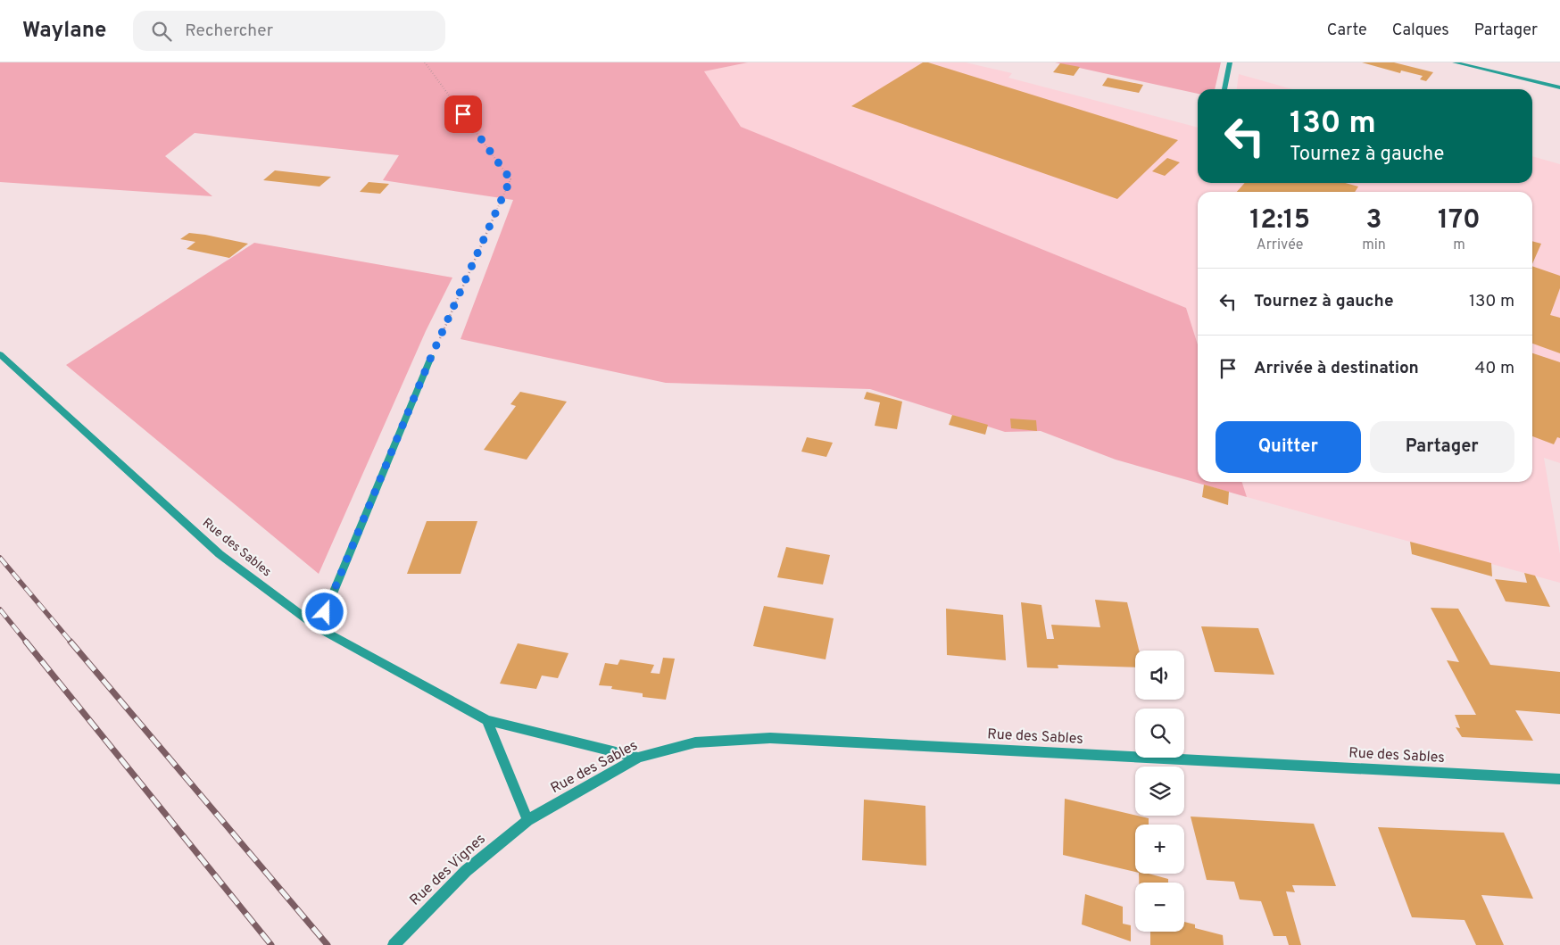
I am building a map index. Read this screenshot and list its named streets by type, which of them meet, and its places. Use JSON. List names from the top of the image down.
{
  "streets": {
    "street": ["Rue des Sables", "Rue des Vignes"]
  },
  "crossings": [
    ["Rue des Sables", "Rue des Vignes"]
  ],
  "page": {
    "header": "Waylane",
    "search": "Rechercher",
    "nav": ["Carte", "Calques", "Partager"],
    "turn": ["130 m", "Tournez à gauche"],
    "eta": [
      "12:15",
      "Arrivée",
      "3",
      "min",
      "170",
      "m"
    ],
    "list": [
      {
        "name": "Tournez à gauche",
        "value": "130 m"
      },
      {
        "name": "Arrivée à destination",
        "value": "40 m"
      }
    ],
    "buttons": ["Quitter", "Partager"],
    "map_buttons": ["+", "−"]
  }
}
